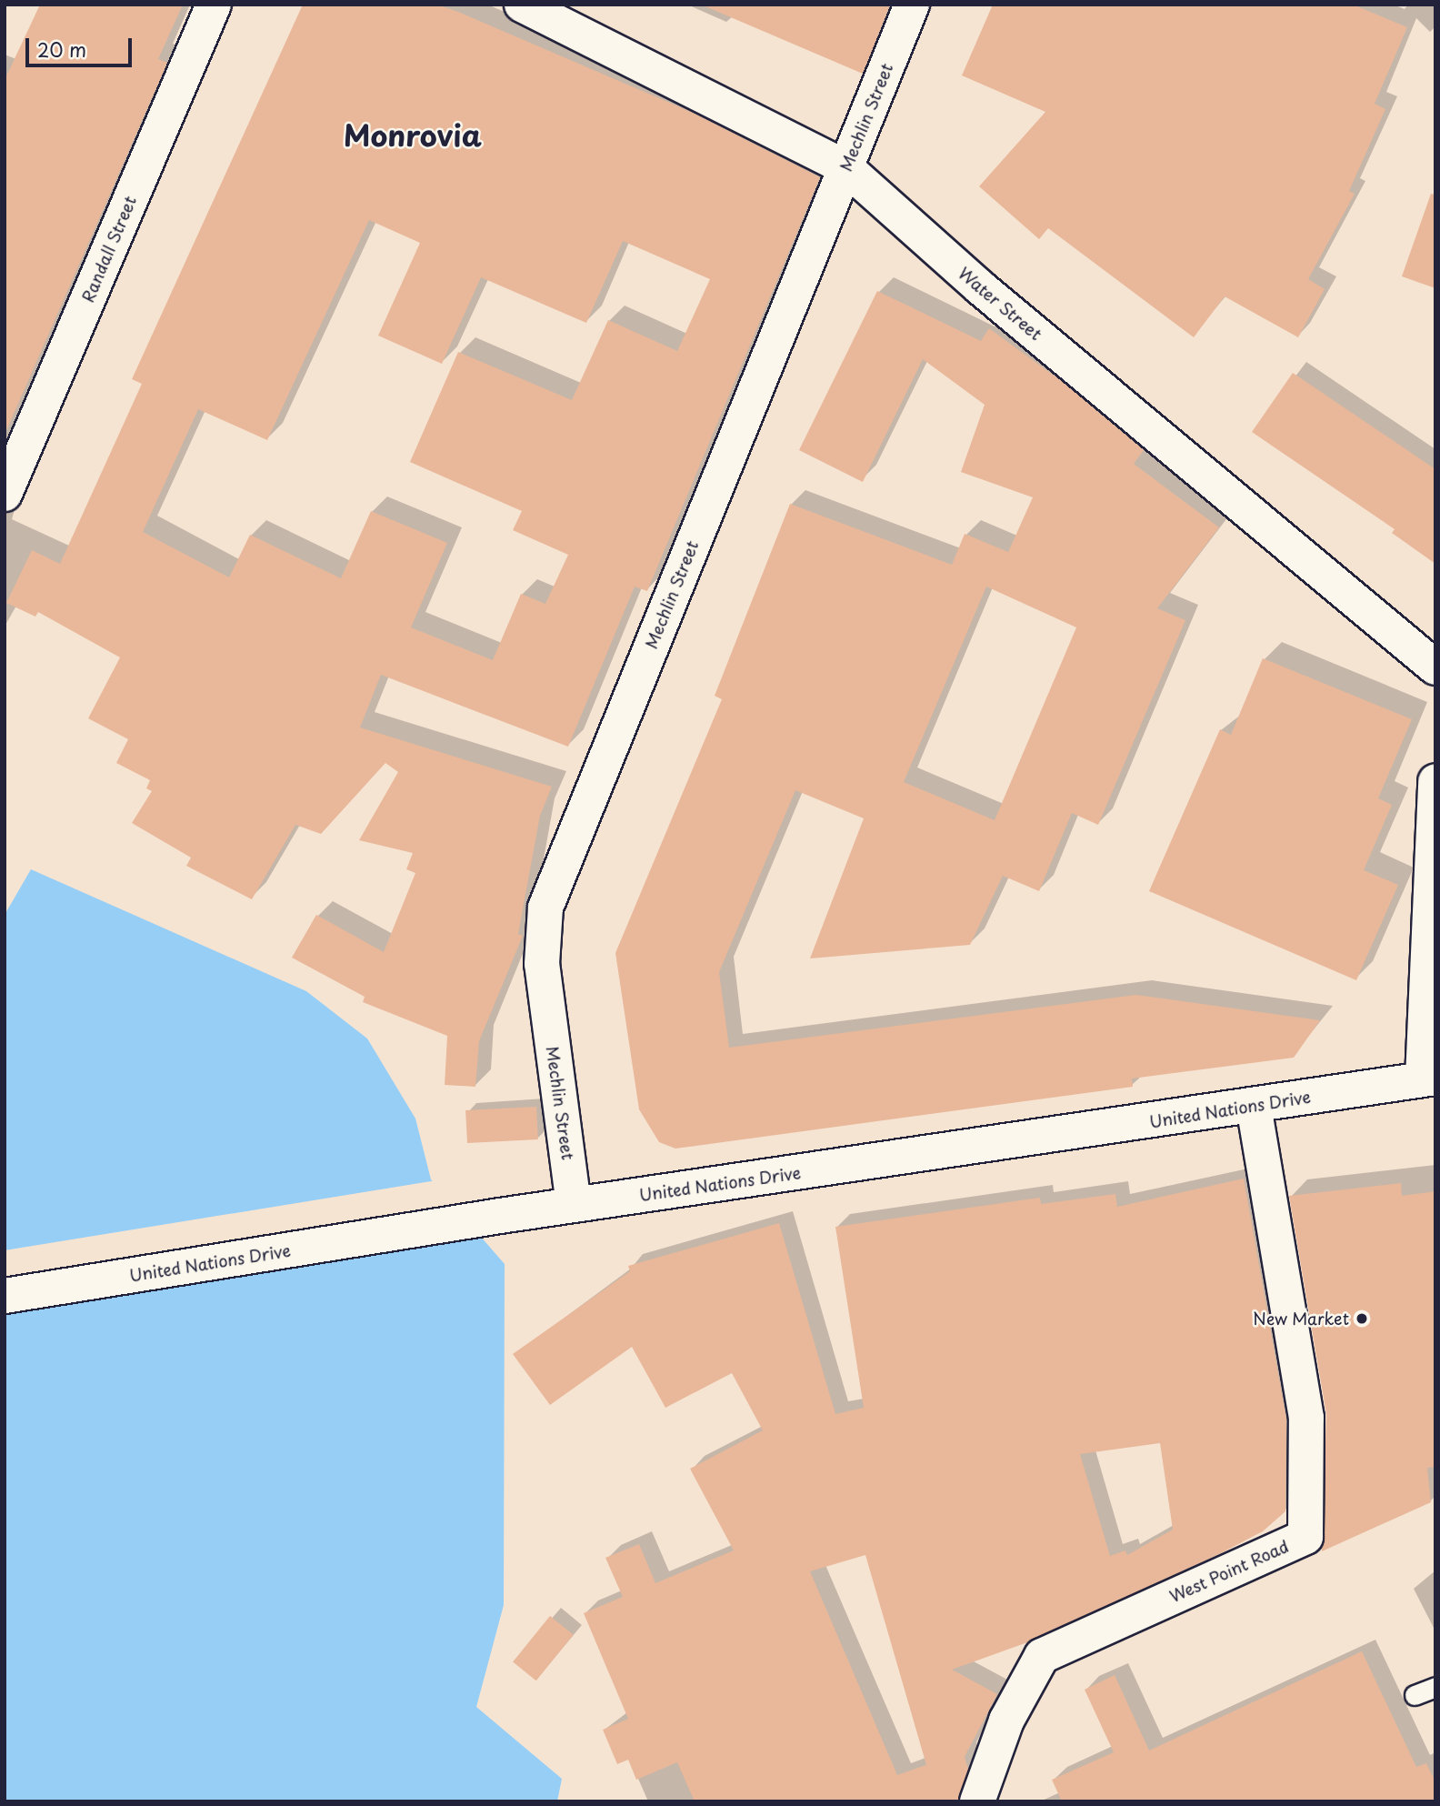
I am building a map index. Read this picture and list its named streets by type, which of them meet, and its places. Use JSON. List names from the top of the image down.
{
  "streets": {
    "street": [
      "Mechlin Street",
      "Randall Street",
      "Water Street",
      "United Nations Drive",
      "West Point Road"
    ]
  },
  "crossings": [
    ["Mechlin Street", "Water Street"],
    ["Mechlin Street", "United Nations Drive"],
    ["United Nations Drive", "West Point Road"]
  ],
  "districts": ["Monrovia"],
  "places": ["New Market"],
  "scale_bar": "20 m"
}
